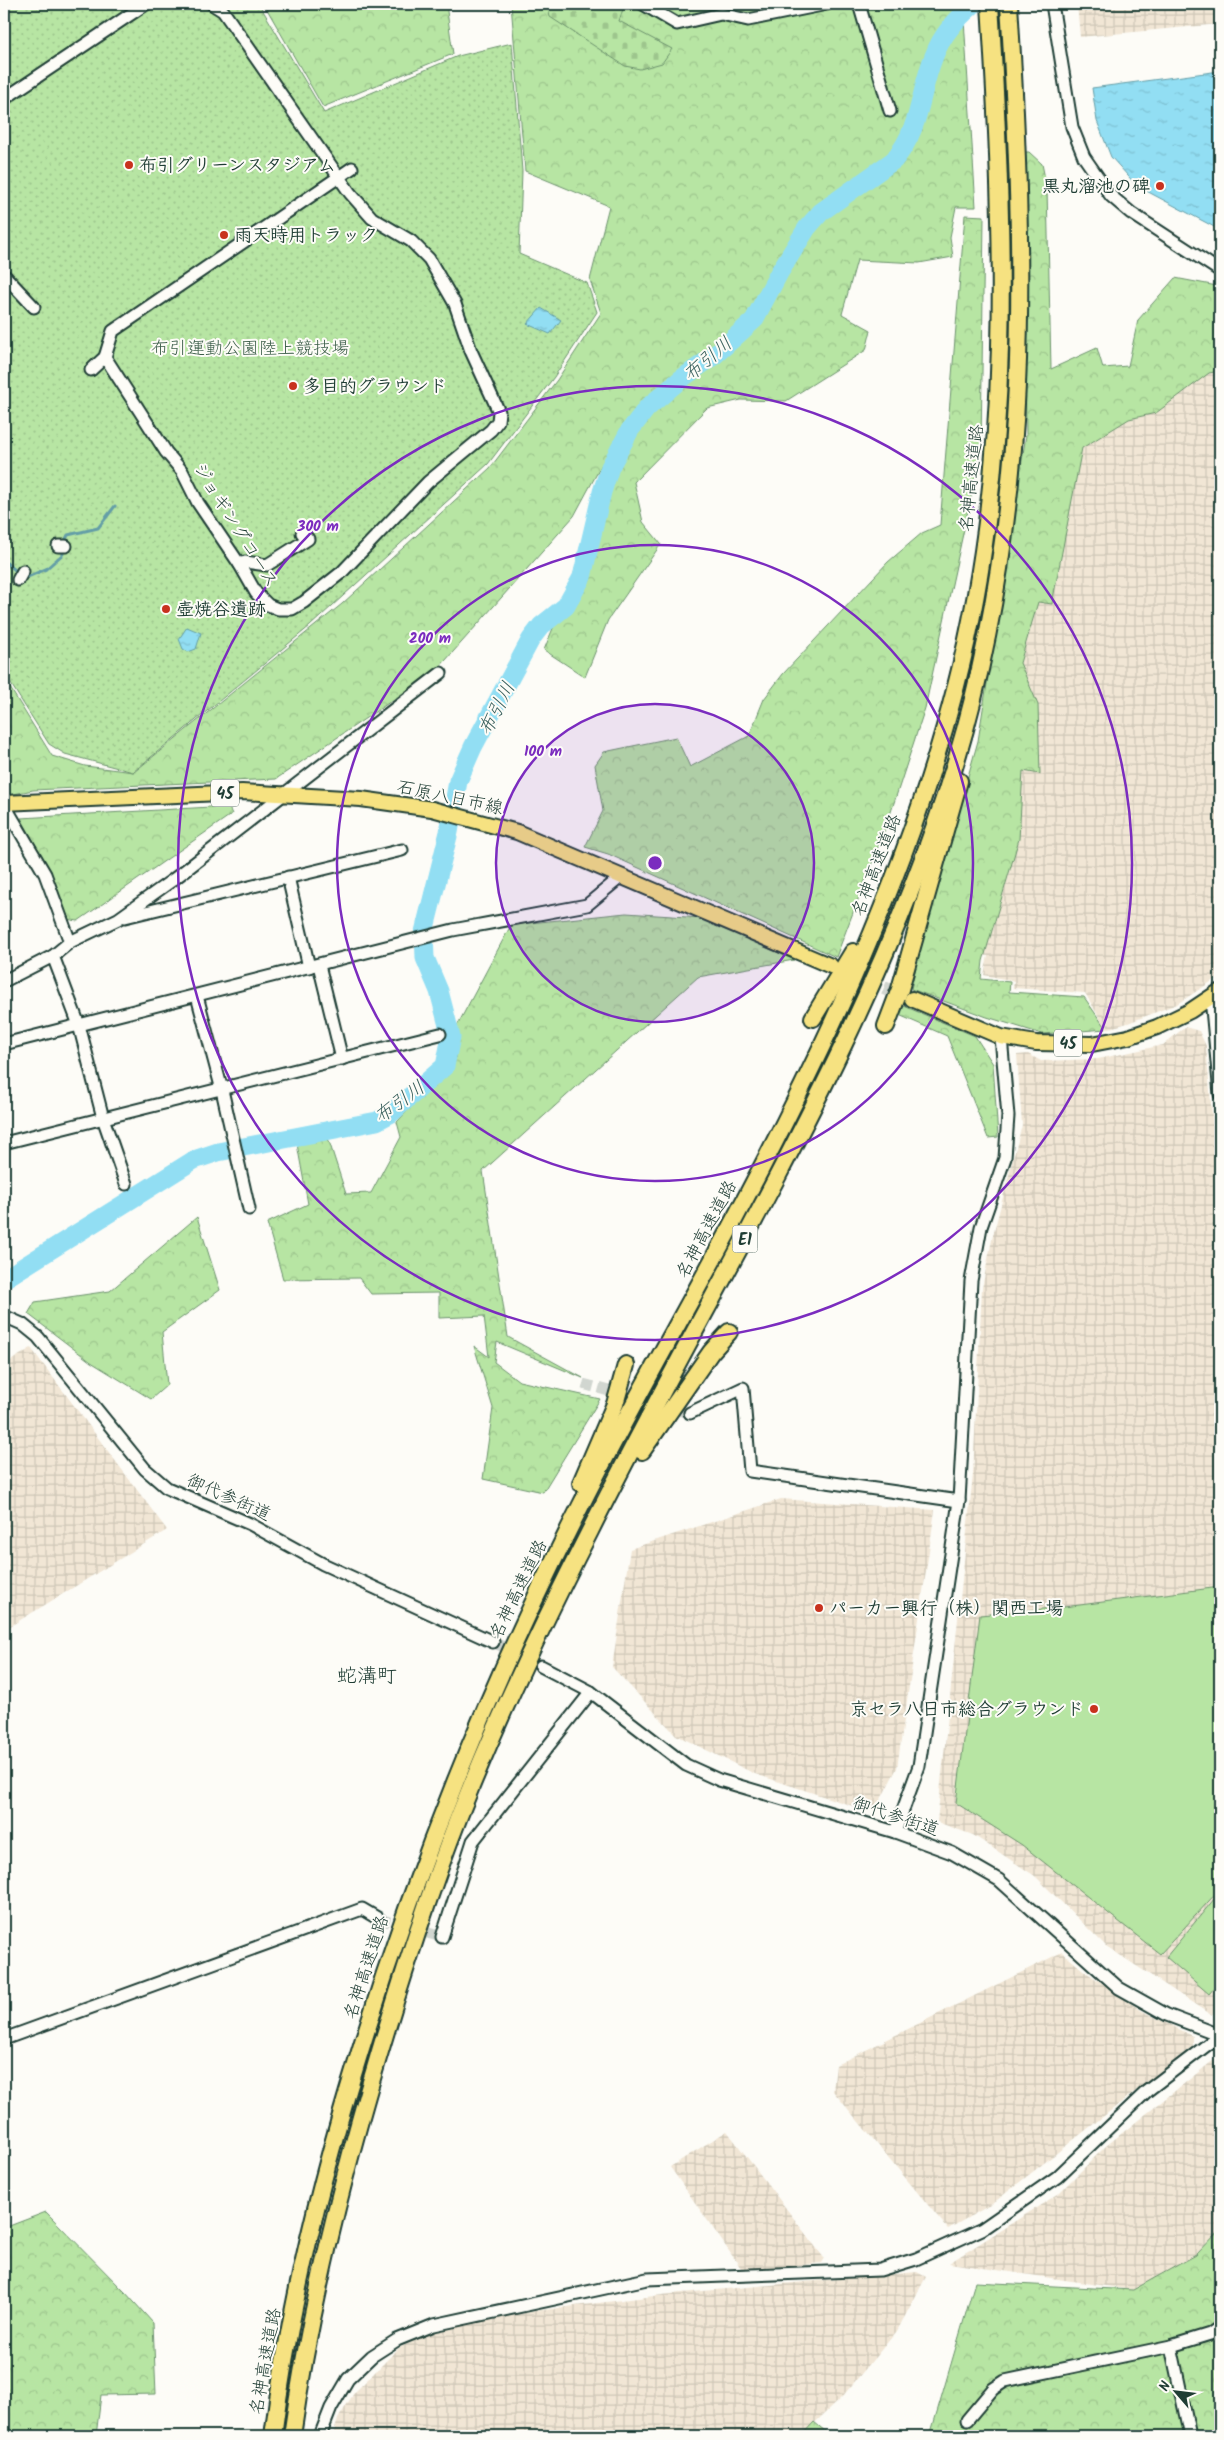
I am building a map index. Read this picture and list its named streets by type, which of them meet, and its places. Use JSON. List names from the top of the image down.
{
  "streets": {
    "highway": ["名神高速道路", "E1"],
    "main road": ["45", "石原八日市線"],
    "street": ["ジョギングコース", "御代参街道"]
  },
  "districts": ["蛇溝町"],
  "water": ["布引川"],
  "parks": ["布引運動公園陸上競技場"],
  "places": [
    "布引グリーンスタジアム",
    "黒丸溜池の碑",
    "雨天時用トラック",
    "多目的グラウンド",
    "壺焼谷遺跡",
    "パーカー興行（株）関西工場",
    "京セラ八日市総合グラウンド"
  ],
  "north": "top left",
  "rings": ["300 m", "200 m", "100 m"]
}
